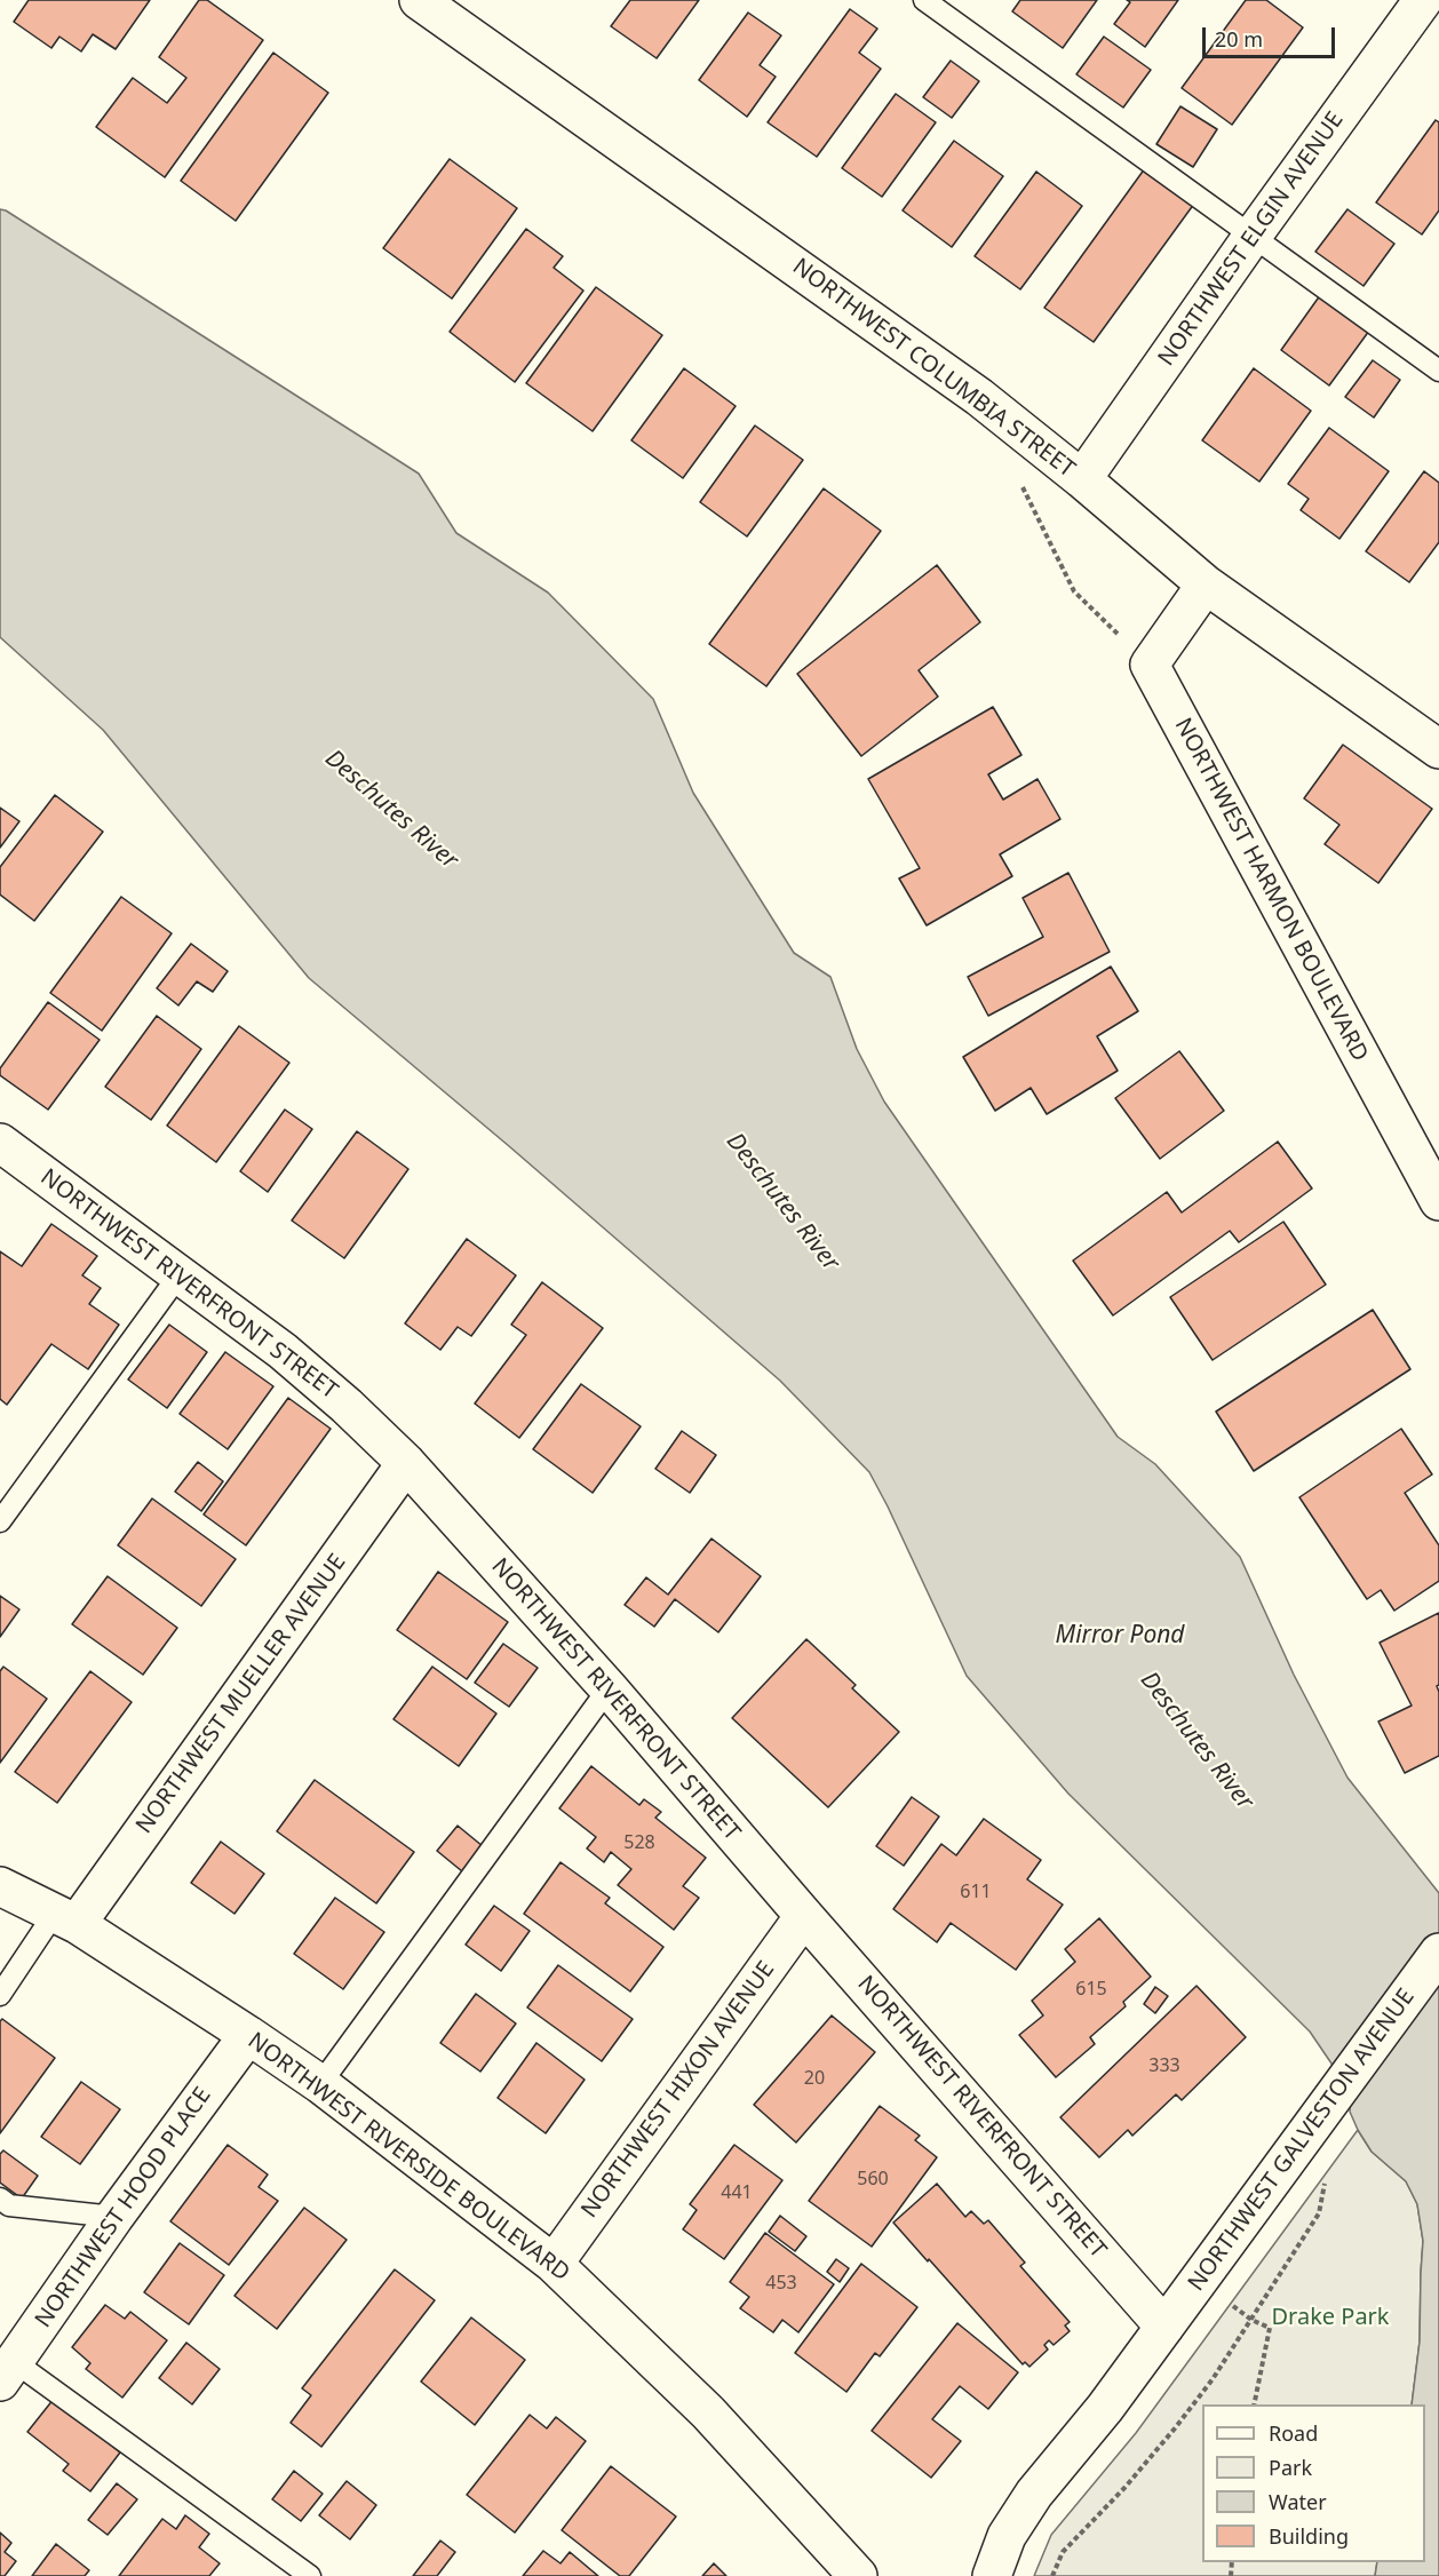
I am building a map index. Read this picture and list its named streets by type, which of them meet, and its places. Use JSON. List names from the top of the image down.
{
  "streets": {
    "street": [
      "NORTHWEST ELGIN AVENUE",
      "NORTHWEST COLUMBIA STREET",
      "NORTHWEST HARMON BOULEVARD",
      "NORTHWEST RIVERFRONT STREET",
      "NORTHWEST MUELLER AVENUE",
      "NORTHWEST HIXON AVENUE",
      "NORTHWEST GALVESTON AVENUE",
      "NORTHWEST RIVERSIDE BOULEVARD",
      "NORTHWEST HOOD PLACE"
    ]
  },
  "crossings": [
    ["NORTHWEST ELGIN AVENUE", "NORTHWEST COLUMBIA STREET"],
    ["NORTHWEST RIVERFRONT STREET", "NORTHWEST MUELLER AVENUE"],
    ["NORTHWEST RIVERFRONT STREET", "NORTHWEST HIXON AVENUE"],
    ["NORTHWEST RIVERFRONT STREET", "NORTHWEST GALVESTON AVENUE"],
    ["NORTHWEST MUELLER AVENUE", "NORTHWEST RIVERSIDE BOULEVARD"],
    ["NORTHWEST HIXON AVENUE", "NORTHWEST RIVERSIDE BOULEVARD"],
    ["NORTHWEST RIVERSIDE BOULEVARD", "NORTHWEST HOOD PLACE"]
  ],
  "water": ["Deschutes River", "Mirror Pond"],
  "parks": ["Drake Park"],
  "house_numbers": [
    "528",
    "611",
    "615",
    "333",
    "20",
    "560",
    "441",
    "453"
  ],
  "legend": [
    "Road",
    "Park",
    "Water",
    "Building"
  ],
  "scale_bar": "20 m"
}
